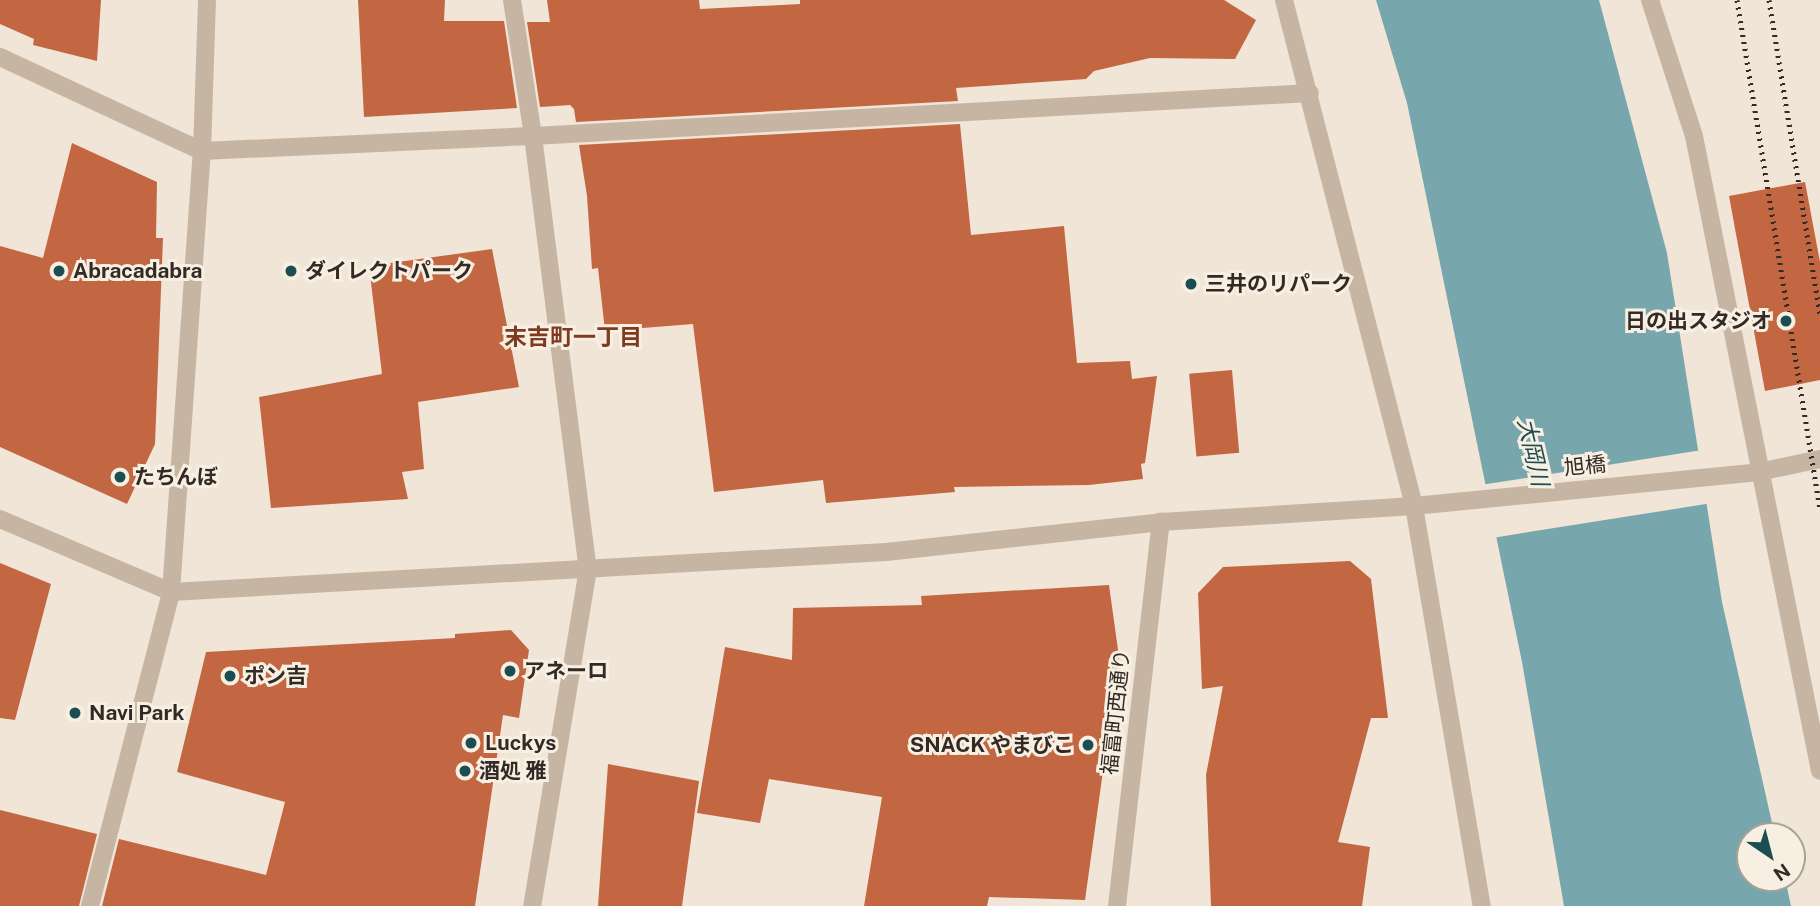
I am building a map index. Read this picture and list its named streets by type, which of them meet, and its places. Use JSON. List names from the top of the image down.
{
  "streets": {
    "street": ["旭橋", "福富町西通り"]
  },
  "crossings": [
    ["旭橋", "福富町西通り"]
  ],
  "districts": ["末吉町一丁目"],
  "water": ["大岡川"],
  "places": [
    "Abracadabra",
    "ダイレクトパーク",
    "三井のリパーク",
    "日の出スタジオ",
    "たちんぼ",
    "アネーロ",
    "ポン吉",
    "Navi Park",
    "Luckys",
    "SNACK やまびこ",
    "酒処 雅"
  ],
  "north": "bottom right"
}
